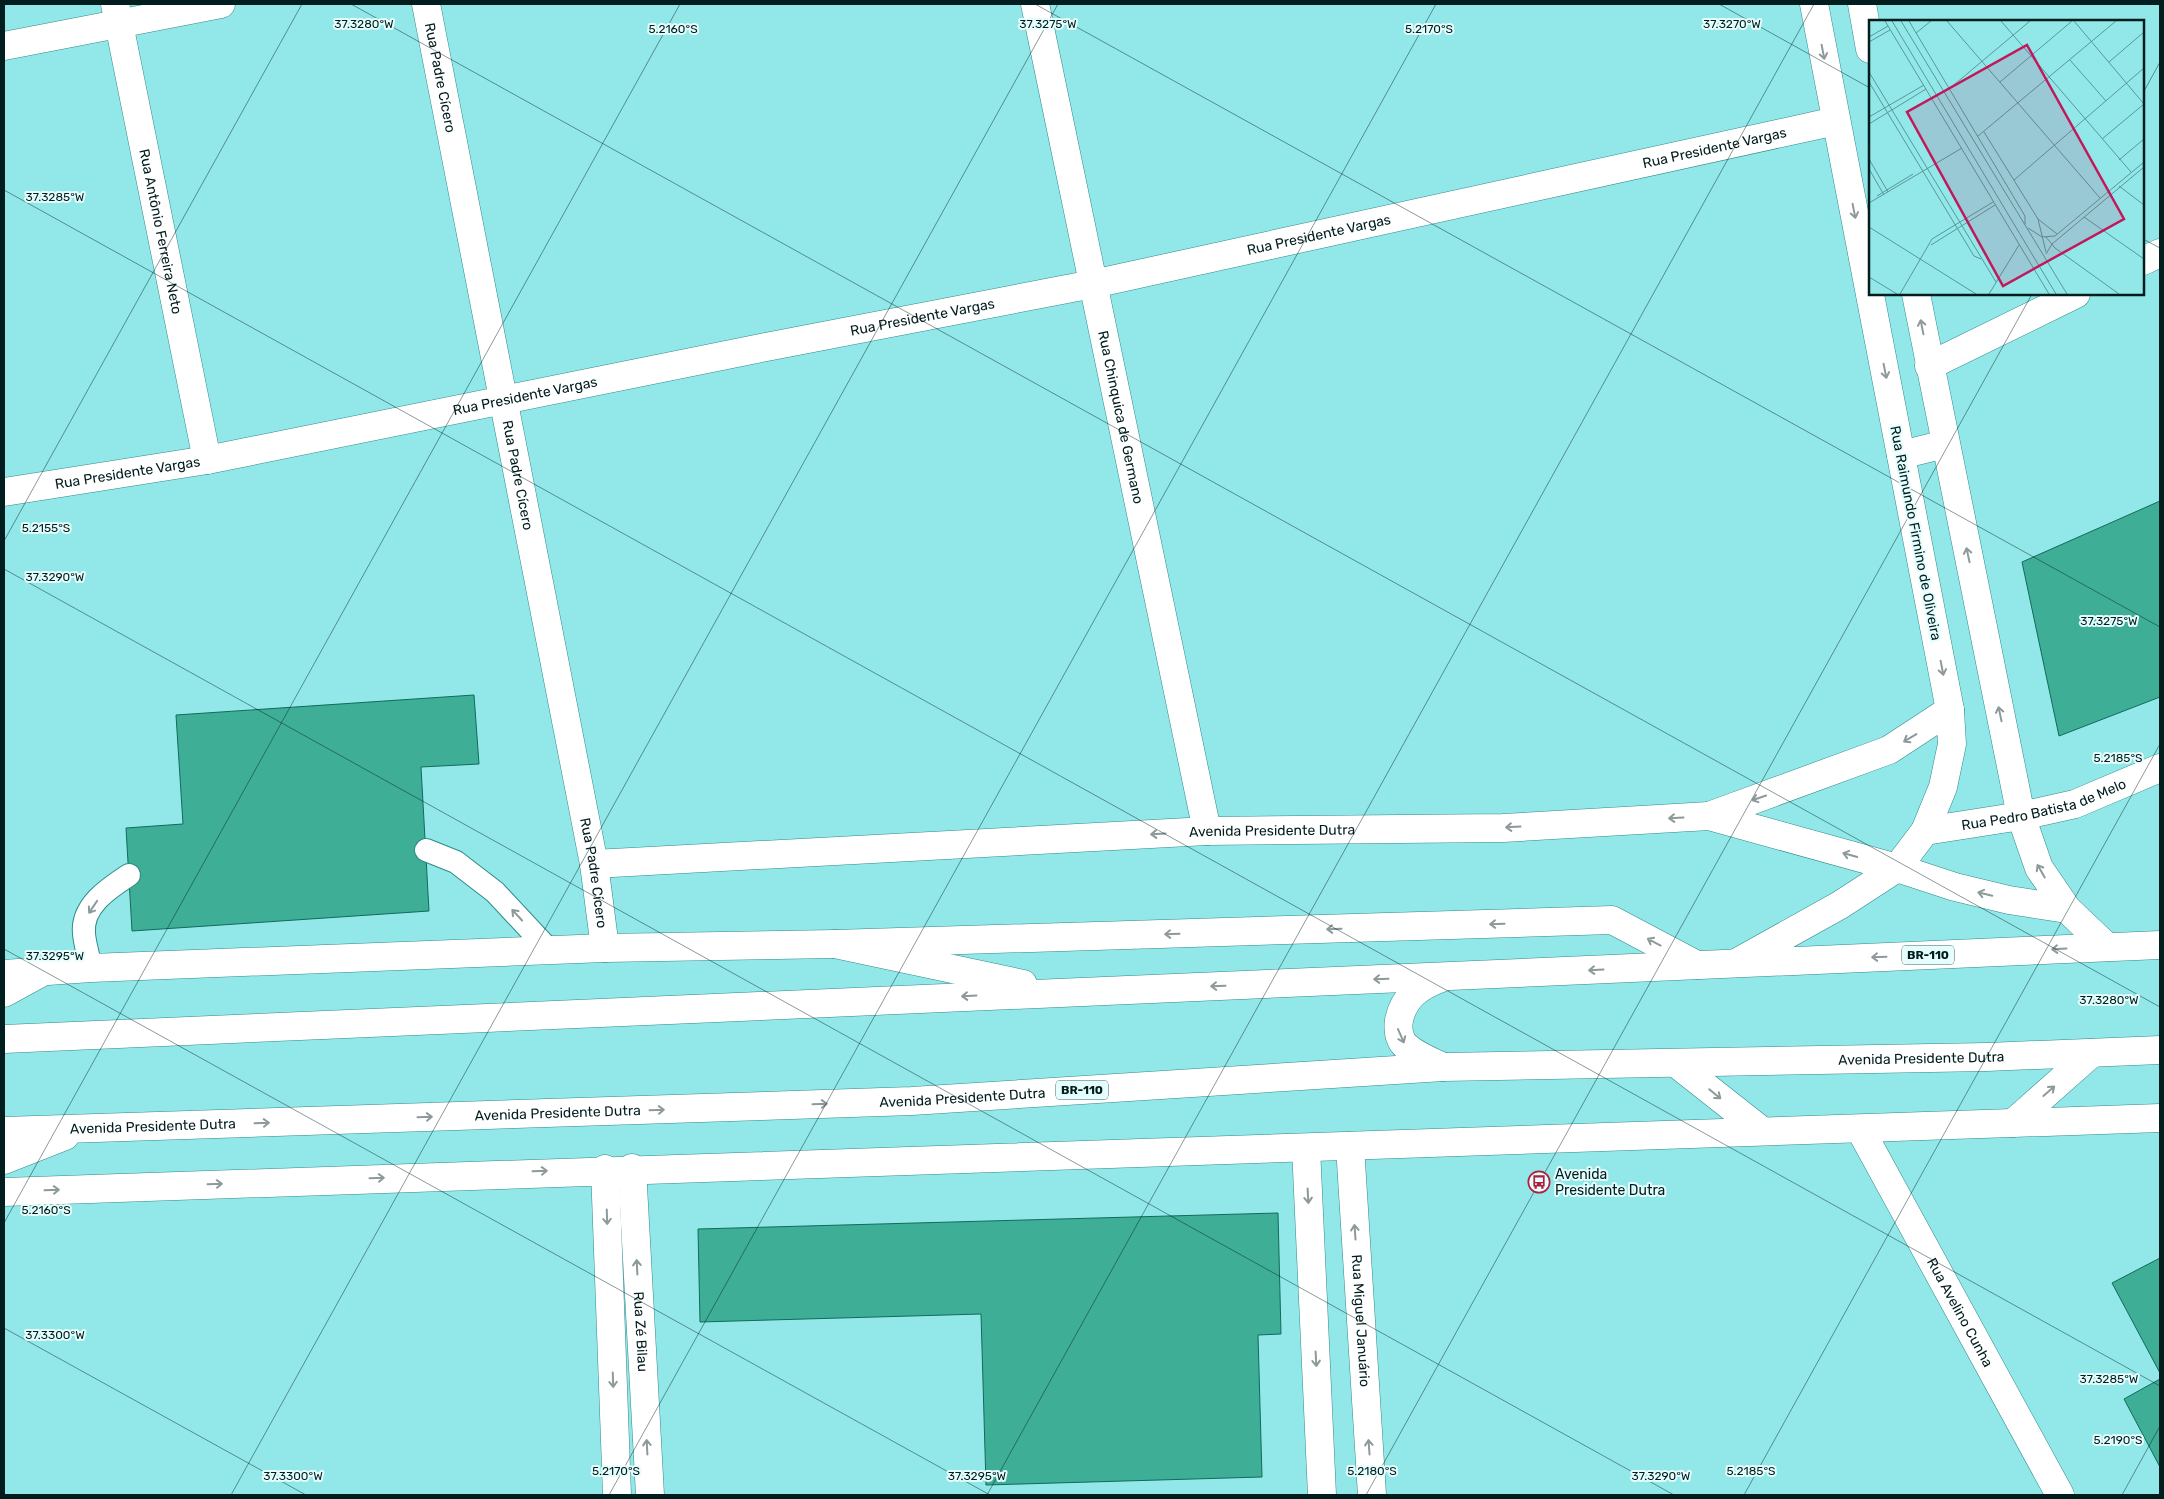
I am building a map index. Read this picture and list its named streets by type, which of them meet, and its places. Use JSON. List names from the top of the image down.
{
  "streets": {
    "street": [
      "Rua Padre Cícero",
      "Rua Presidente Vargas",
      "Rua Antônio Ferreira Neto",
      "Rua Chinquica de Germano",
      "Rua Raimundo Firmino de Oliveira",
      "Rua Pedro Batista de Melo",
      "Avenida Presidente Dutra",
      "BR-110",
      "Rua Avelino Cunha",
      "Rua Miguel Januário",
      "Rua Zé Bilau"
    ]
  },
  "crossings": [
    ["Rua Padre Cícero", "Rua Presidente Vargas"],
    ["Rua Padre Cícero", "Avenida Presidente Dutra"],
    ["Rua Presidente Vargas", "Rua Antônio Ferreira Neto"],
    ["Rua Presidente Vargas", "Rua Chinquica de Germano"],
    ["Rua Presidente Vargas", "Rua Raimundo Firmino de Oliveira"],
    ["Rua Chinquica de Germano", "Avenida Presidente Dutra"],
    ["Rua Raimundo Firmino de Oliveira", "Rua Pedro Batista de Melo"],
    ["Rua Raimundo Firmino de Oliveira", "Avenida Presidente Dutra"],
    ["Rua Raimundo Firmino de Oliveira", "BR-110"]
  ],
  "places": {
    "bus stop": ["Avenida Presidente Dutra"]
  },
  "coordinates": [
    "37.3275°W",
    "37.3280°W",
    "37.3270°W",
    "5.2170°S",
    "5.2160°S",
    "37.3285°W",
    "5.2155°S",
    "37.3290°W",
    "5.2185°S",
    "37.3295°W",
    "37.3300°W",
    "5.2190°S",
    "5.2180°S"
  ]
}
